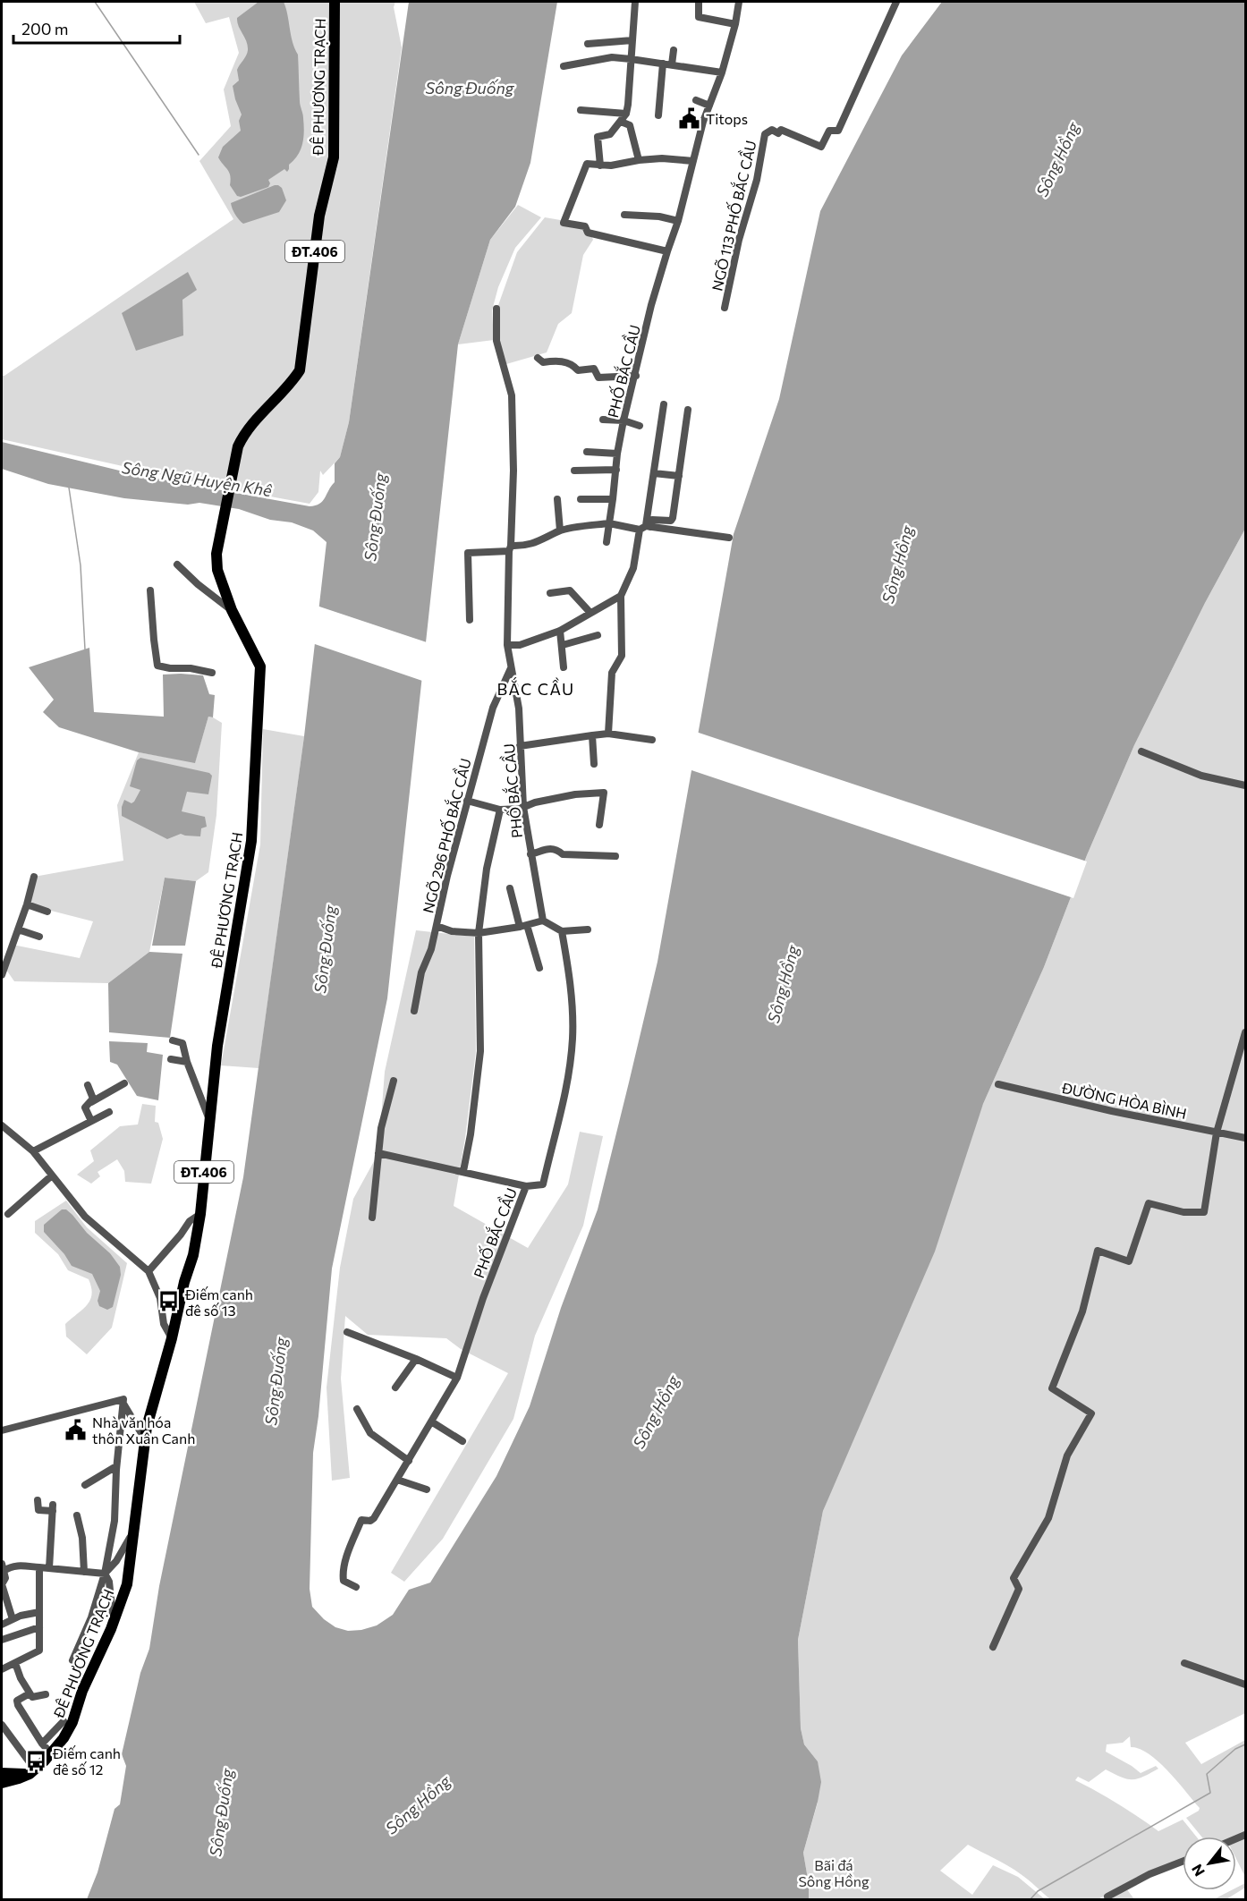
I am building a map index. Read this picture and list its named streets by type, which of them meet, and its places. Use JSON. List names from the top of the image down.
{
  "streets": {
    "main road": ["ĐÊ PHƯƠNG TRẠCH", "ĐT.406"],
    "street": [
      "NGÕ 113 PHỐ BẮC CẦU",
      "PHỐ BẮC CẦU",
      "NGÕ 296 PHỐ BẮC CẦU",
      "ĐƯỜNG HÒA BÌNH"
    ]
  },
  "crossings": [
    ["PHỐ BẮC CẦU", "NGÕ 296 PHỐ BẮC CẦU"]
  ],
  "districts": ["BẮC CẦU"],
  "water": ["Sông Đuống", "Sông Hồng", "Sông Ngũ Huyện Khê"],
  "parks": ["Bãi đá Sông Hồng"],
  "places": {
    "public building": ["Titops", "Nhà văn hóa thôn Xuân Canh"],
    "bus stop": ["Điếm canh đê số 13", "Điếm canh đê số 12"]
  },
  "scale_bar": "200 m",
  "north": "bottom left"
}
